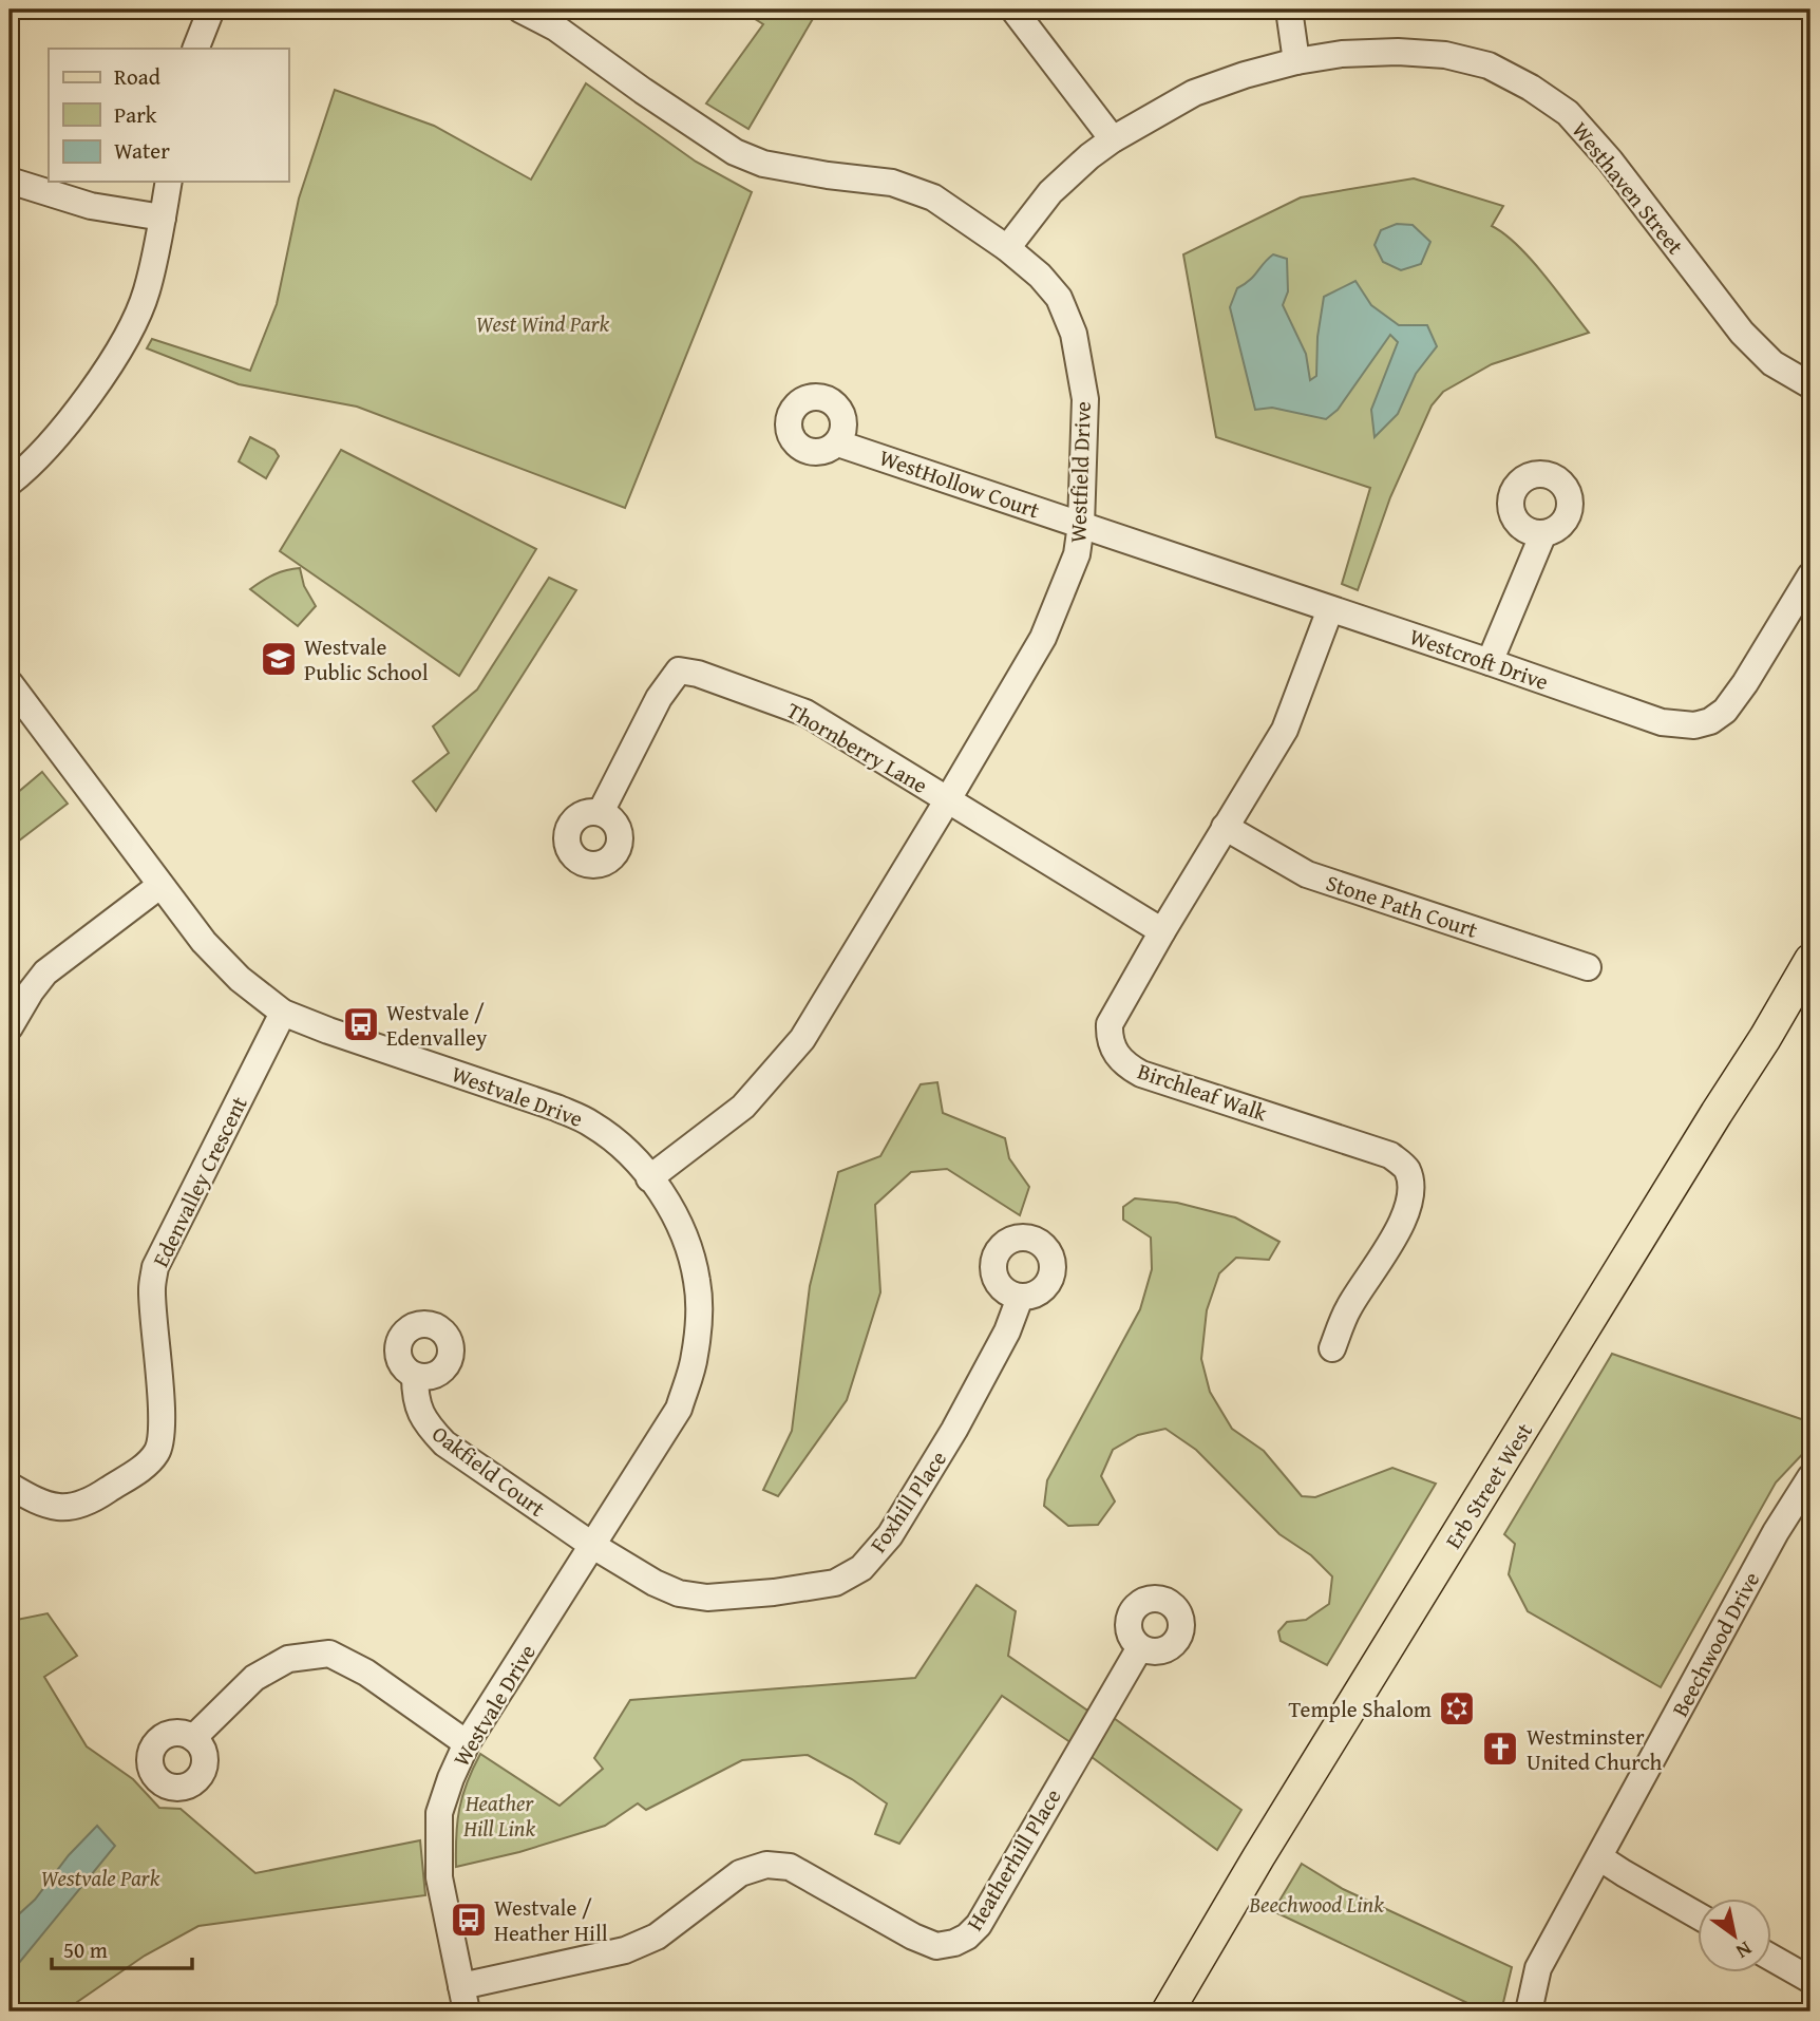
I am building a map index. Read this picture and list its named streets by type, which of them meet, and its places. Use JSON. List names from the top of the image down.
{
  "streets": {
    "main road": ["Erb Street West"],
    "street": [
      "Westhaven Street",
      "Westfield Drive",
      "WestHollow Court",
      "Westcroft Drive",
      "Thornberry Lane",
      "Stone Path Court",
      "Birchleaf Walk",
      "Westvale Drive",
      "Edenvalley Crescent",
      "Oakfield Court",
      "Foxhill Place",
      "Beechwood Drive",
      "Heatherhill Place"
    ]
  },
  "crossings": [
    ["Westhaven Street", "Westfield Drive"],
    ["Westfield Drive", "WestHollow Court"],
    ["Westfield Drive", "Westcroft Drive"],
    ["Westfield Drive", "Thornberry Lane"],
    ["Westfield Drive", "Westvale Drive"],
    ["WestHollow Court", "Westcroft Drive"],
    ["Westcroft Drive", "Birchleaf Walk"],
    ["Thornberry Lane", "Birchleaf Walk"],
    ["Stone Path Court", "Birchleaf Walk"],
    ["Westvale Drive", "Edenvalley Crescent"],
    ["Westvale Drive", "Oakfield Court"],
    ["Westvale Drive", "Foxhill Place"],
    ["Westvale Drive", "Heatherhill Place"],
    ["Oakfield Court", "Foxhill Place"]
  ],
  "parks": [
    "West Wind Park",
    "Heather Hill Link",
    "Westvale Park",
    "Beechwood Link"
  ],
  "places": {
    "school or university": ["Westvale Public School"],
    "bus stop": ["Westvale / Edenvalley", "Westvale / Heather Hill"],
    "synagogue": ["Temple Shalom"],
    "church": ["Westminster United Church"]
  },
  "legend": ["Road", "Park", "Water"],
  "scale_bar": "50 m",
  "north": "bottom right"
}
